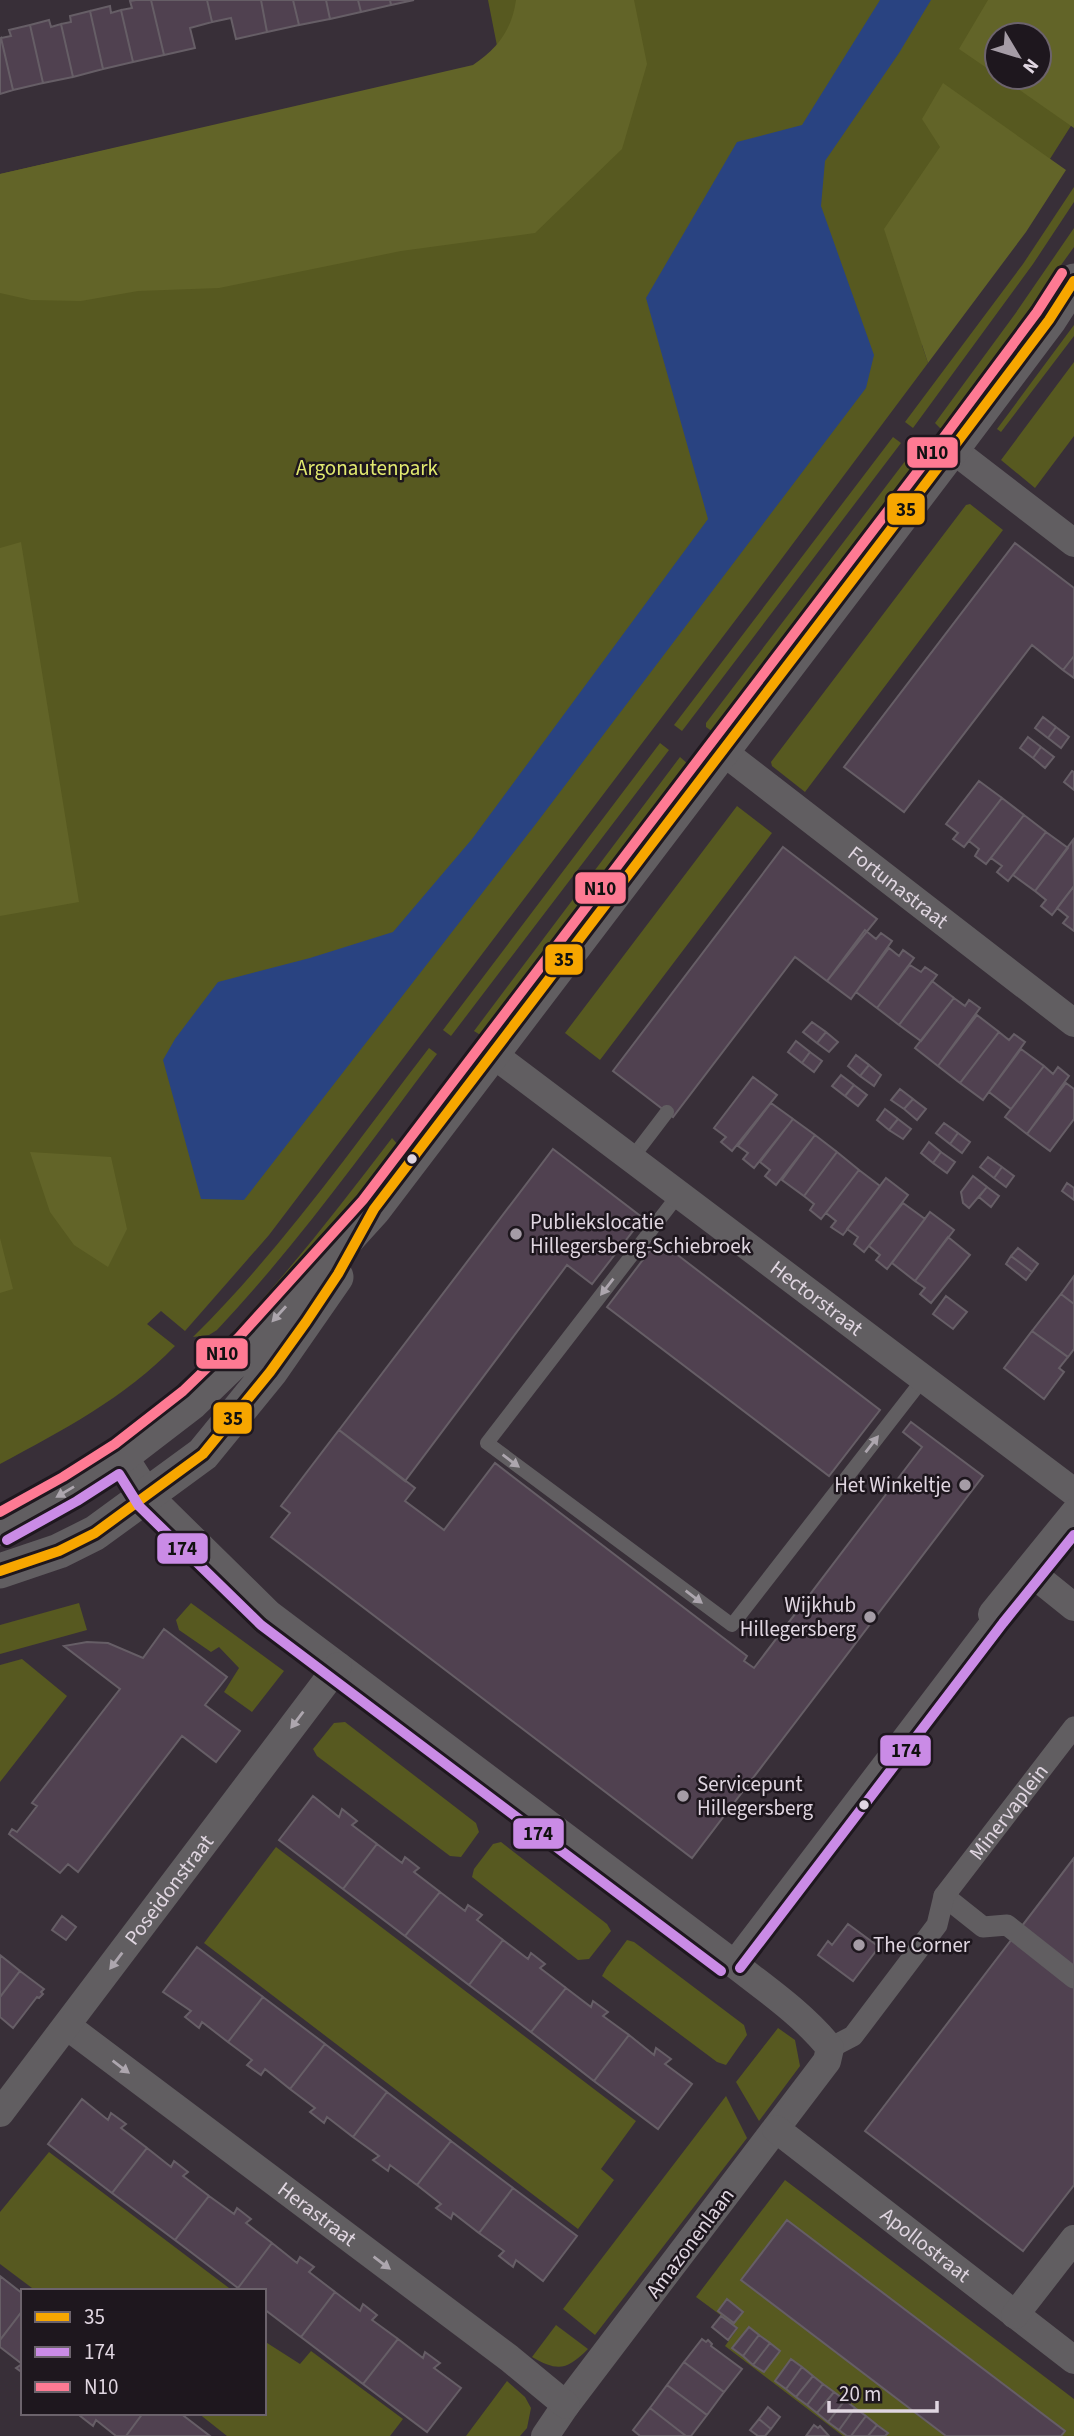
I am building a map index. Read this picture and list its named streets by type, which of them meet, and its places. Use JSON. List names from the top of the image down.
{
  "streets": {
    "street": [
      "Fortunastraat",
      "Hectorstraat",
      "Minervaplein",
      "Poseidonstraat",
      "Herastraat",
      "Amazonenlaan",
      "Apollostraat"
    ]
  },
  "crossings": [
    ["Minervaplein", "Amazonenlaan"],
    ["Poseidonstraat", "Herastraat"],
    ["Herastraat", "Amazonenlaan"],
    ["Amazonenlaan", "Apollostraat"]
  ],
  "one_way": ["Poseidonstraat", "Herastraat"],
  "parks": ["Argonautenpark"],
  "places": [
    "Publiekslocatie Hillegersberg-Schiebroek",
    "Het Winkeltje",
    "Wijkhub Hillegersberg",
    "Servicepunt Hillegersberg",
    "The Corner"
  ],
  "lines": ["transit line N10", "transit line 35", "transit line 174"],
  "legend": ["35", "174", "N10"],
  "scale_bar": "20 m",
  "north": "bottom right"
}
